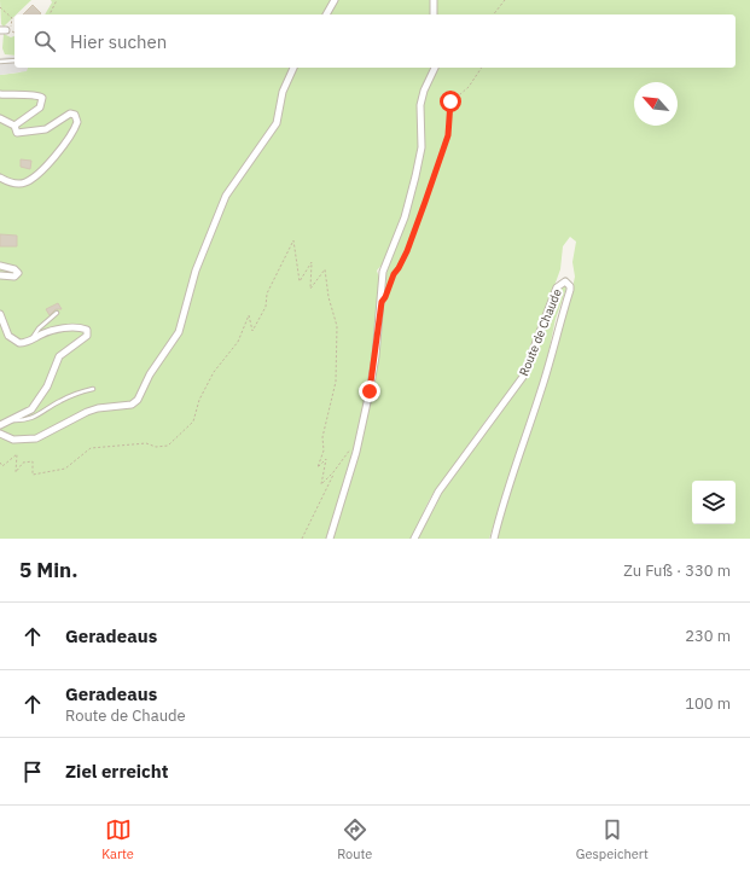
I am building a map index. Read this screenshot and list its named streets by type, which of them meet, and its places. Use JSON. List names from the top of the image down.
{
  "streets": {
    "street": ["Route de Chaude"]
  },
  "north": "top left",
  "page": {
    "search": "Hier suchen",
    "heading": ["5 Min.", "Zu Fuß · 330 m"],
    "list": [
      ["Geradeaus", "230 m"],
      ["Geradeaus", "Route de Chaude", "100 m"],
      "Ziel erreicht"
    ],
    "nav": ["Karte", "Route", "Gespeichert"]
  }
}
